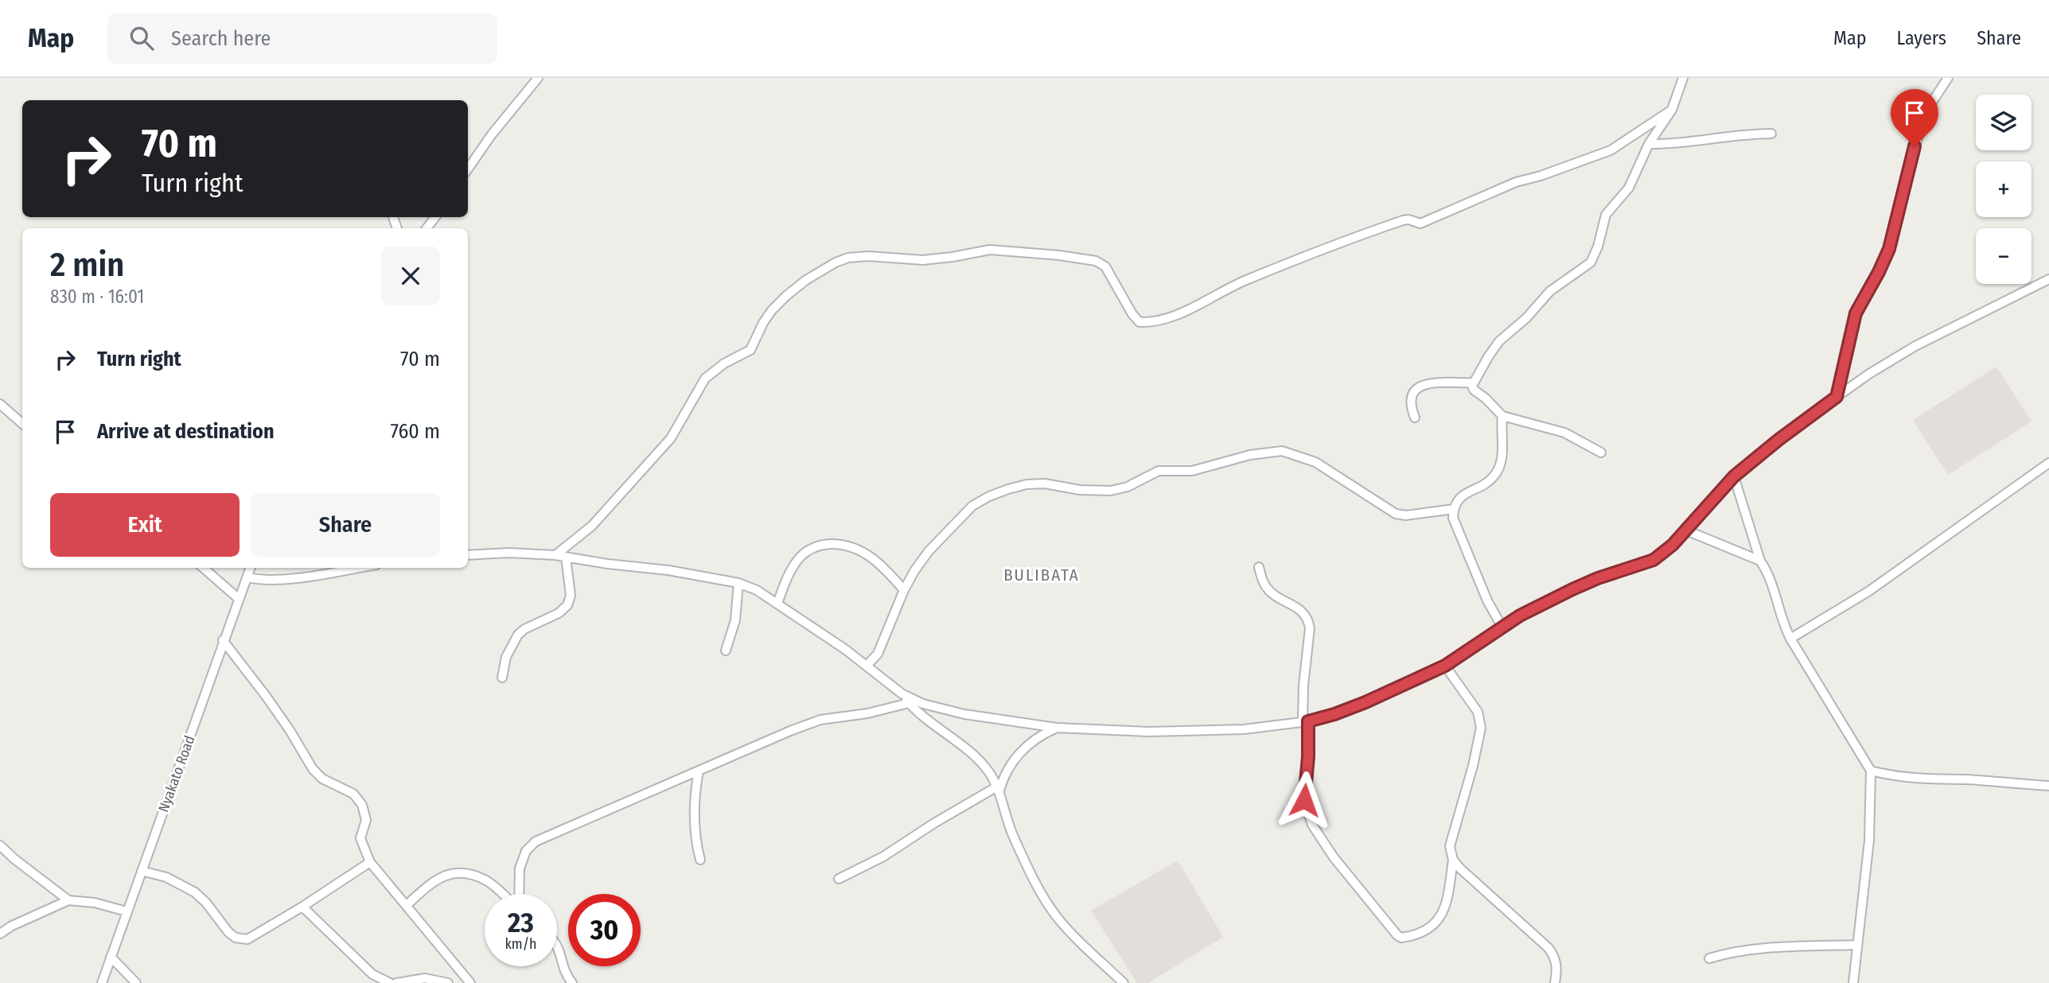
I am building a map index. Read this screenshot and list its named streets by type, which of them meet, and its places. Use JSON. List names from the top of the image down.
{
  "streets": {
    "street": ["Nyakato Road"]
  },
  "districts": ["BULIBATA"],
  "page": {
    "header": "Map",
    "search": "Search here",
    "nav": ["Map", "Layers", "Share"],
    "map_buttons": ["+", "−"],
    "turn": ["70 m", "Turn right"],
    "heading": ["2 min", "830 m · 16:01"],
    "list": [
      {
        "name": "Turn right",
        "value": "70 m"
      },
      {
        "name": "Arrive at destination",
        "value": "760 m"
      }
    ],
    "buttons": ["Exit", "Share"],
    "speed": "23 km/h",
    "limit": "30"
  }
}
